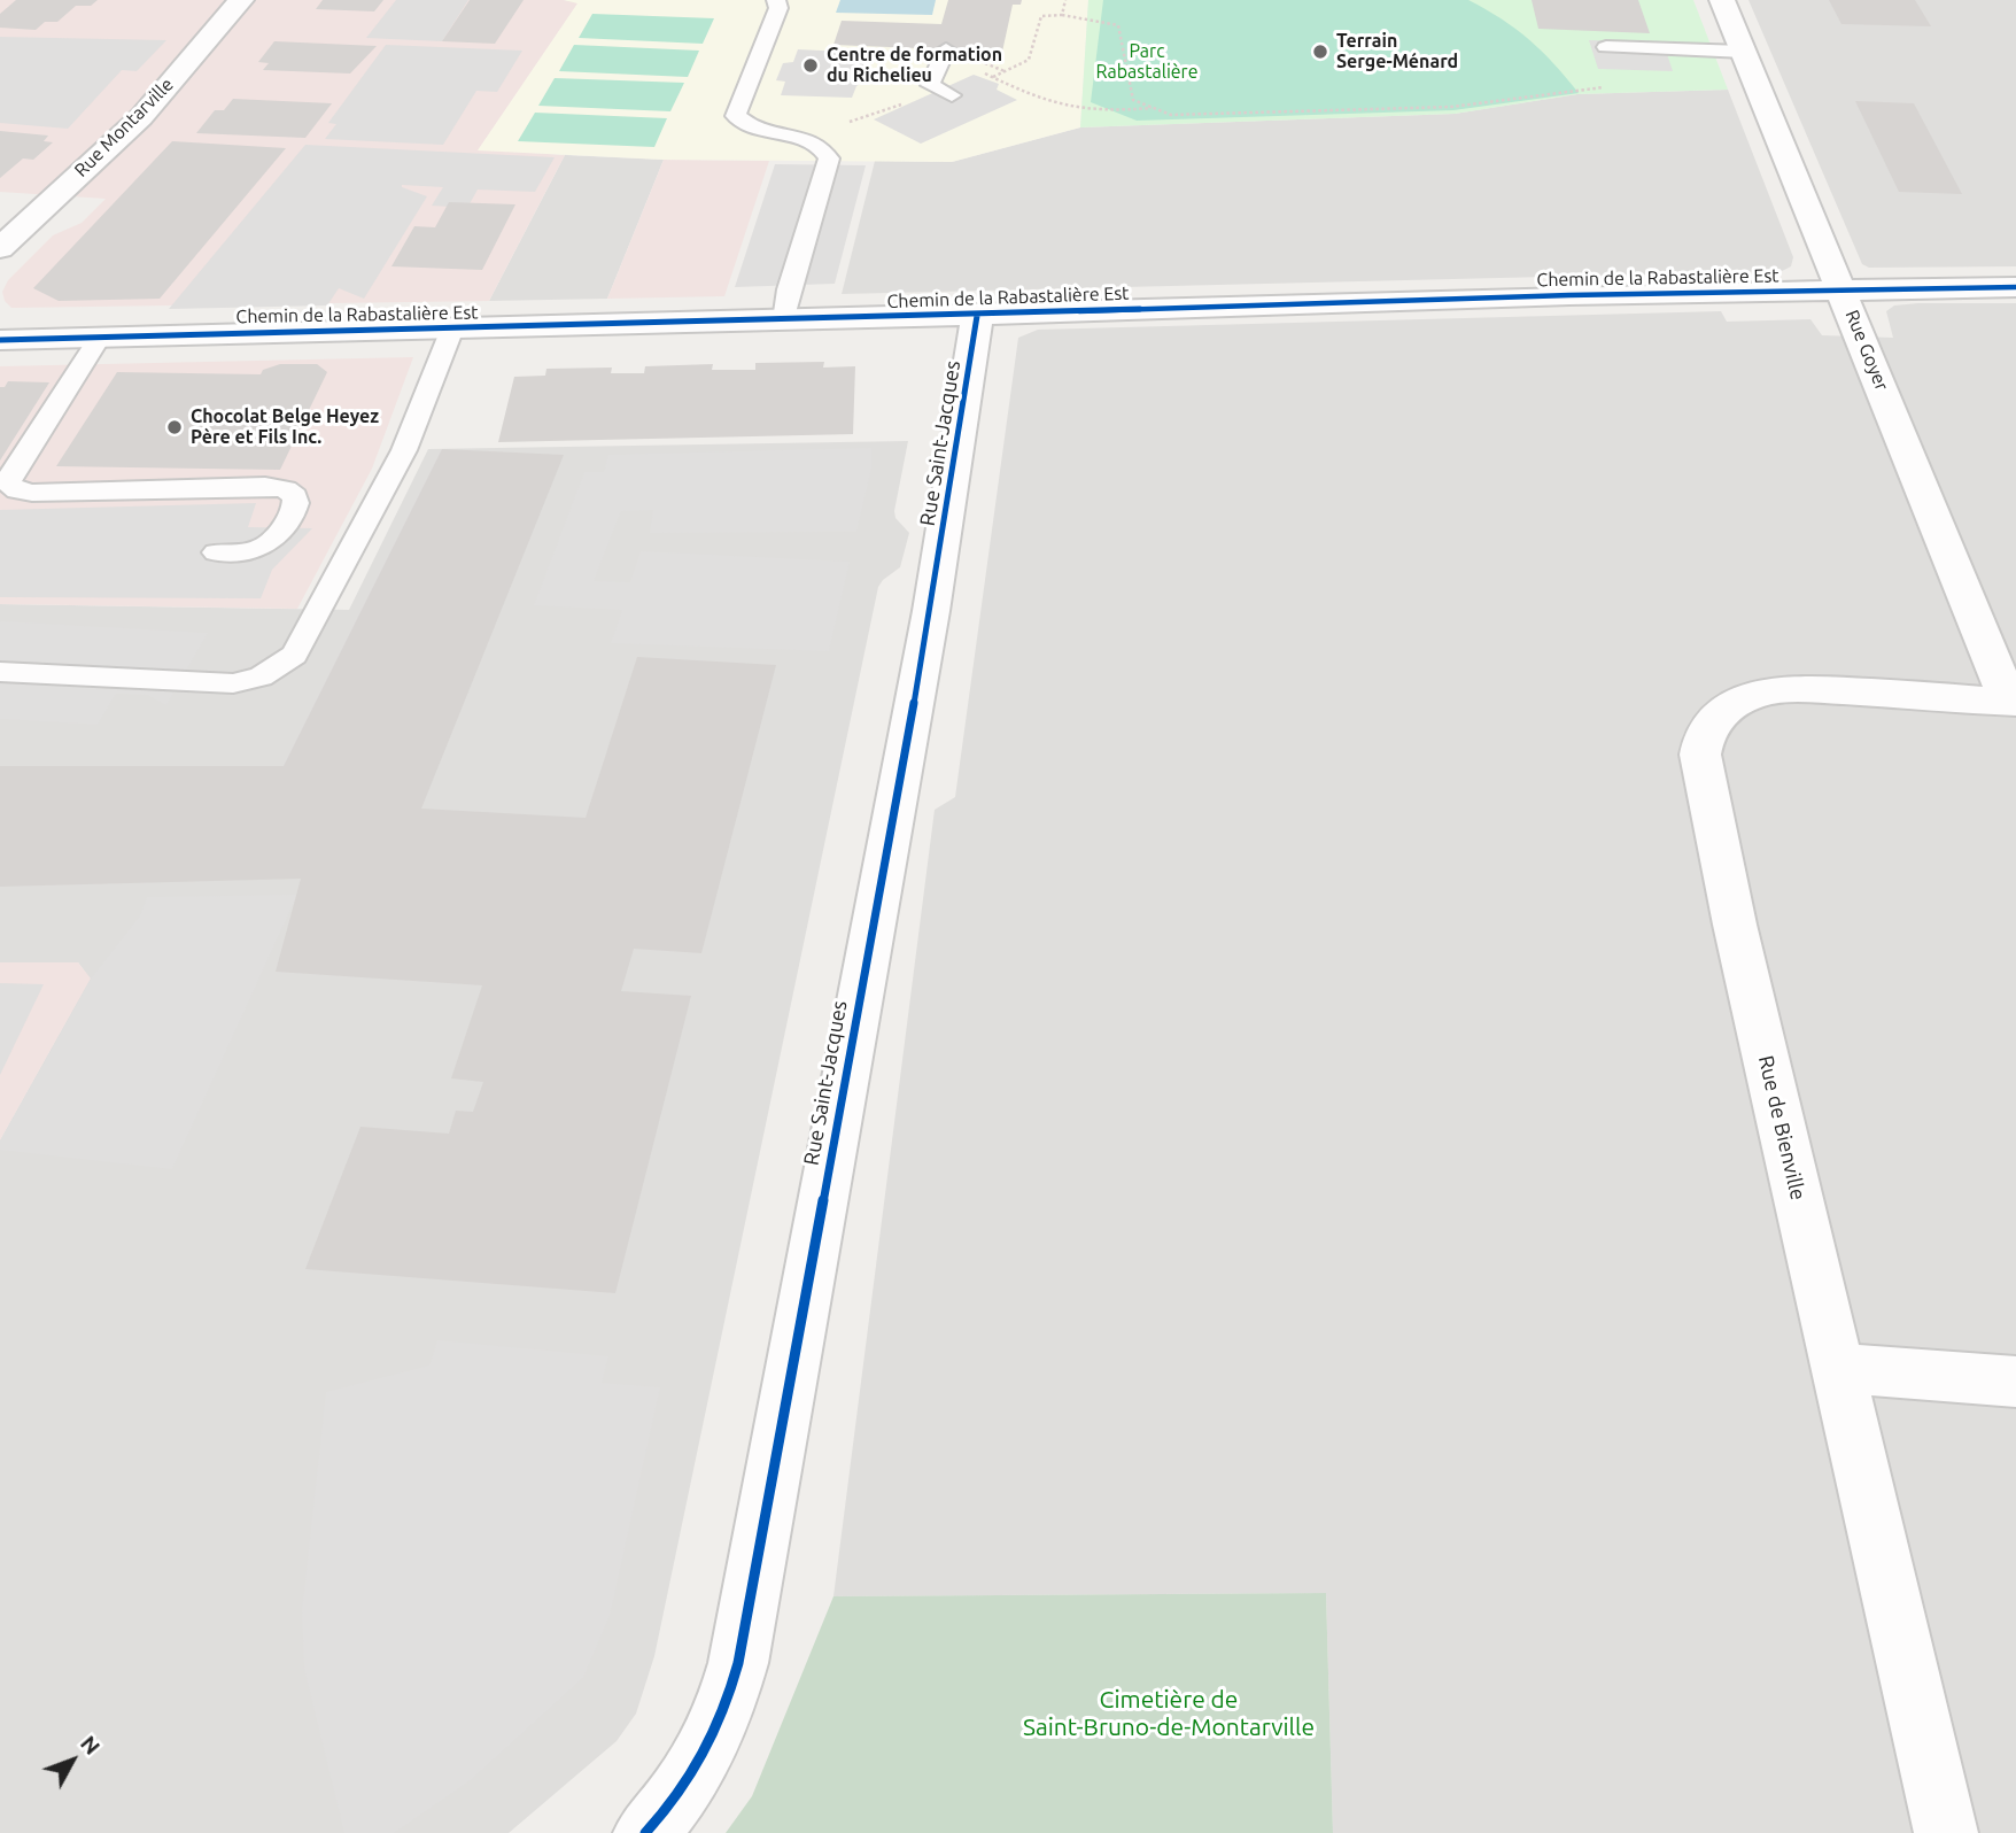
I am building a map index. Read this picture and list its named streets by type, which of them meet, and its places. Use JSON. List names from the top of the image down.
{
  "streets": {
    "street": [
      "Rue Montarville",
      "Chemin de la Rabastalière Est",
      "Rue Goyer",
      "Rue Saint-Jacques",
      "Rue de Bienville"
    ]
  },
  "crossings": [
    ["Chemin de la Rabastalière Est", "Rue Goyer"],
    ["Chemin de la Rabastalière Est", "Rue Saint-Jacques"],
    ["Rue Goyer", "Rue de Bienville"]
  ],
  "parks": ["Parc Rabastalière", "Cimetière de Saint-Bruno-de-Montarville"],
  "places": ["Terrain Serge-Ménard", "Centre de formation du Richelieu", "Chocolat Belge Heyez Père et Fils Inc."],
  "north": "top right"
}
